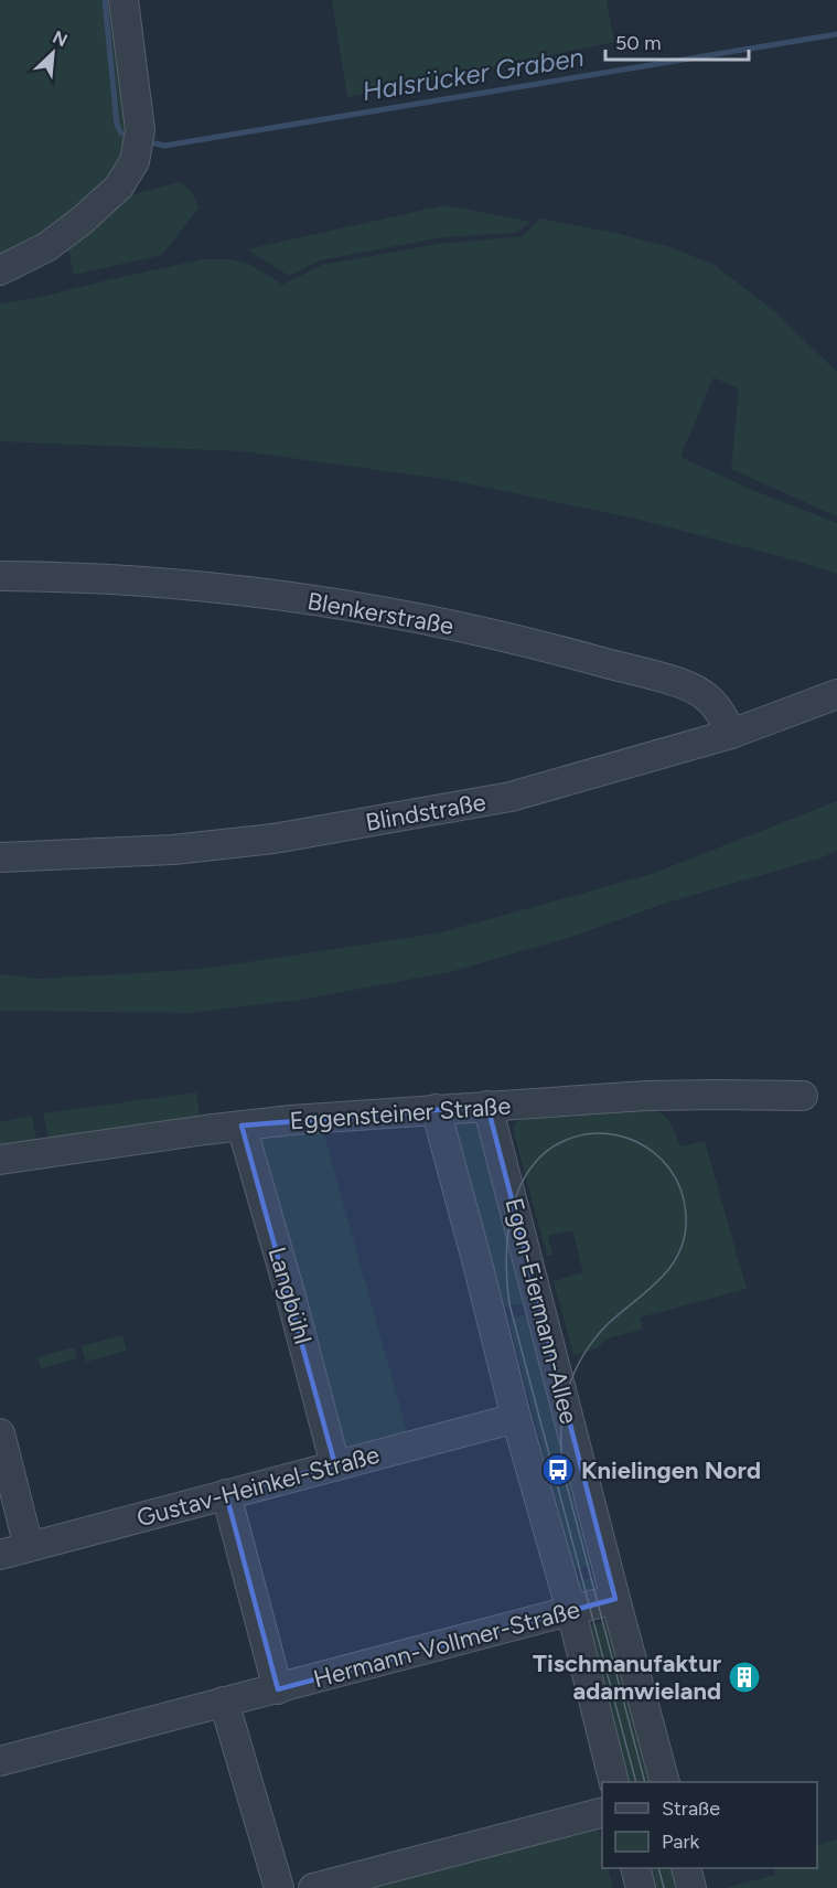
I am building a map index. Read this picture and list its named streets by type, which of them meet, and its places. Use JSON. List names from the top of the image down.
{
  "streets": {
    "street": [
      "Blenkerstraße",
      "Blindstraße",
      "Eggensteiner Straße",
      "Langbühl",
      "Egon-Eiermann-Allee",
      "Gustav-Heinkel-Straße",
      "Hermann-Vollmer-Straße"
    ]
  },
  "crossings": [
    ["Blenkerstraße", "Blindstraße"],
    ["Eggensteiner Straße", "Langbühl"],
    ["Eggensteiner Straße", "Egon-Eiermann-Allee"],
    ["Langbühl", "Gustav-Heinkel-Straße"],
    ["Egon-Eiermann-Allee", "Gustav-Heinkel-Straße"],
    ["Egon-Eiermann-Allee", "Hermann-Vollmer-Straße"],
    ["Gustav-Heinkel-Straße", "Hermann-Vollmer-Straße"]
  ],
  "water": ["Halsrücker Graben"],
  "places": {
    "bus stop": ["Knielingen Nord"],
    "building": ["Tischmanufaktur adamwieland"]
  },
  "legend": ["Straße", "Park"],
  "scale_bar": "50 m",
  "north": "top right"
}
